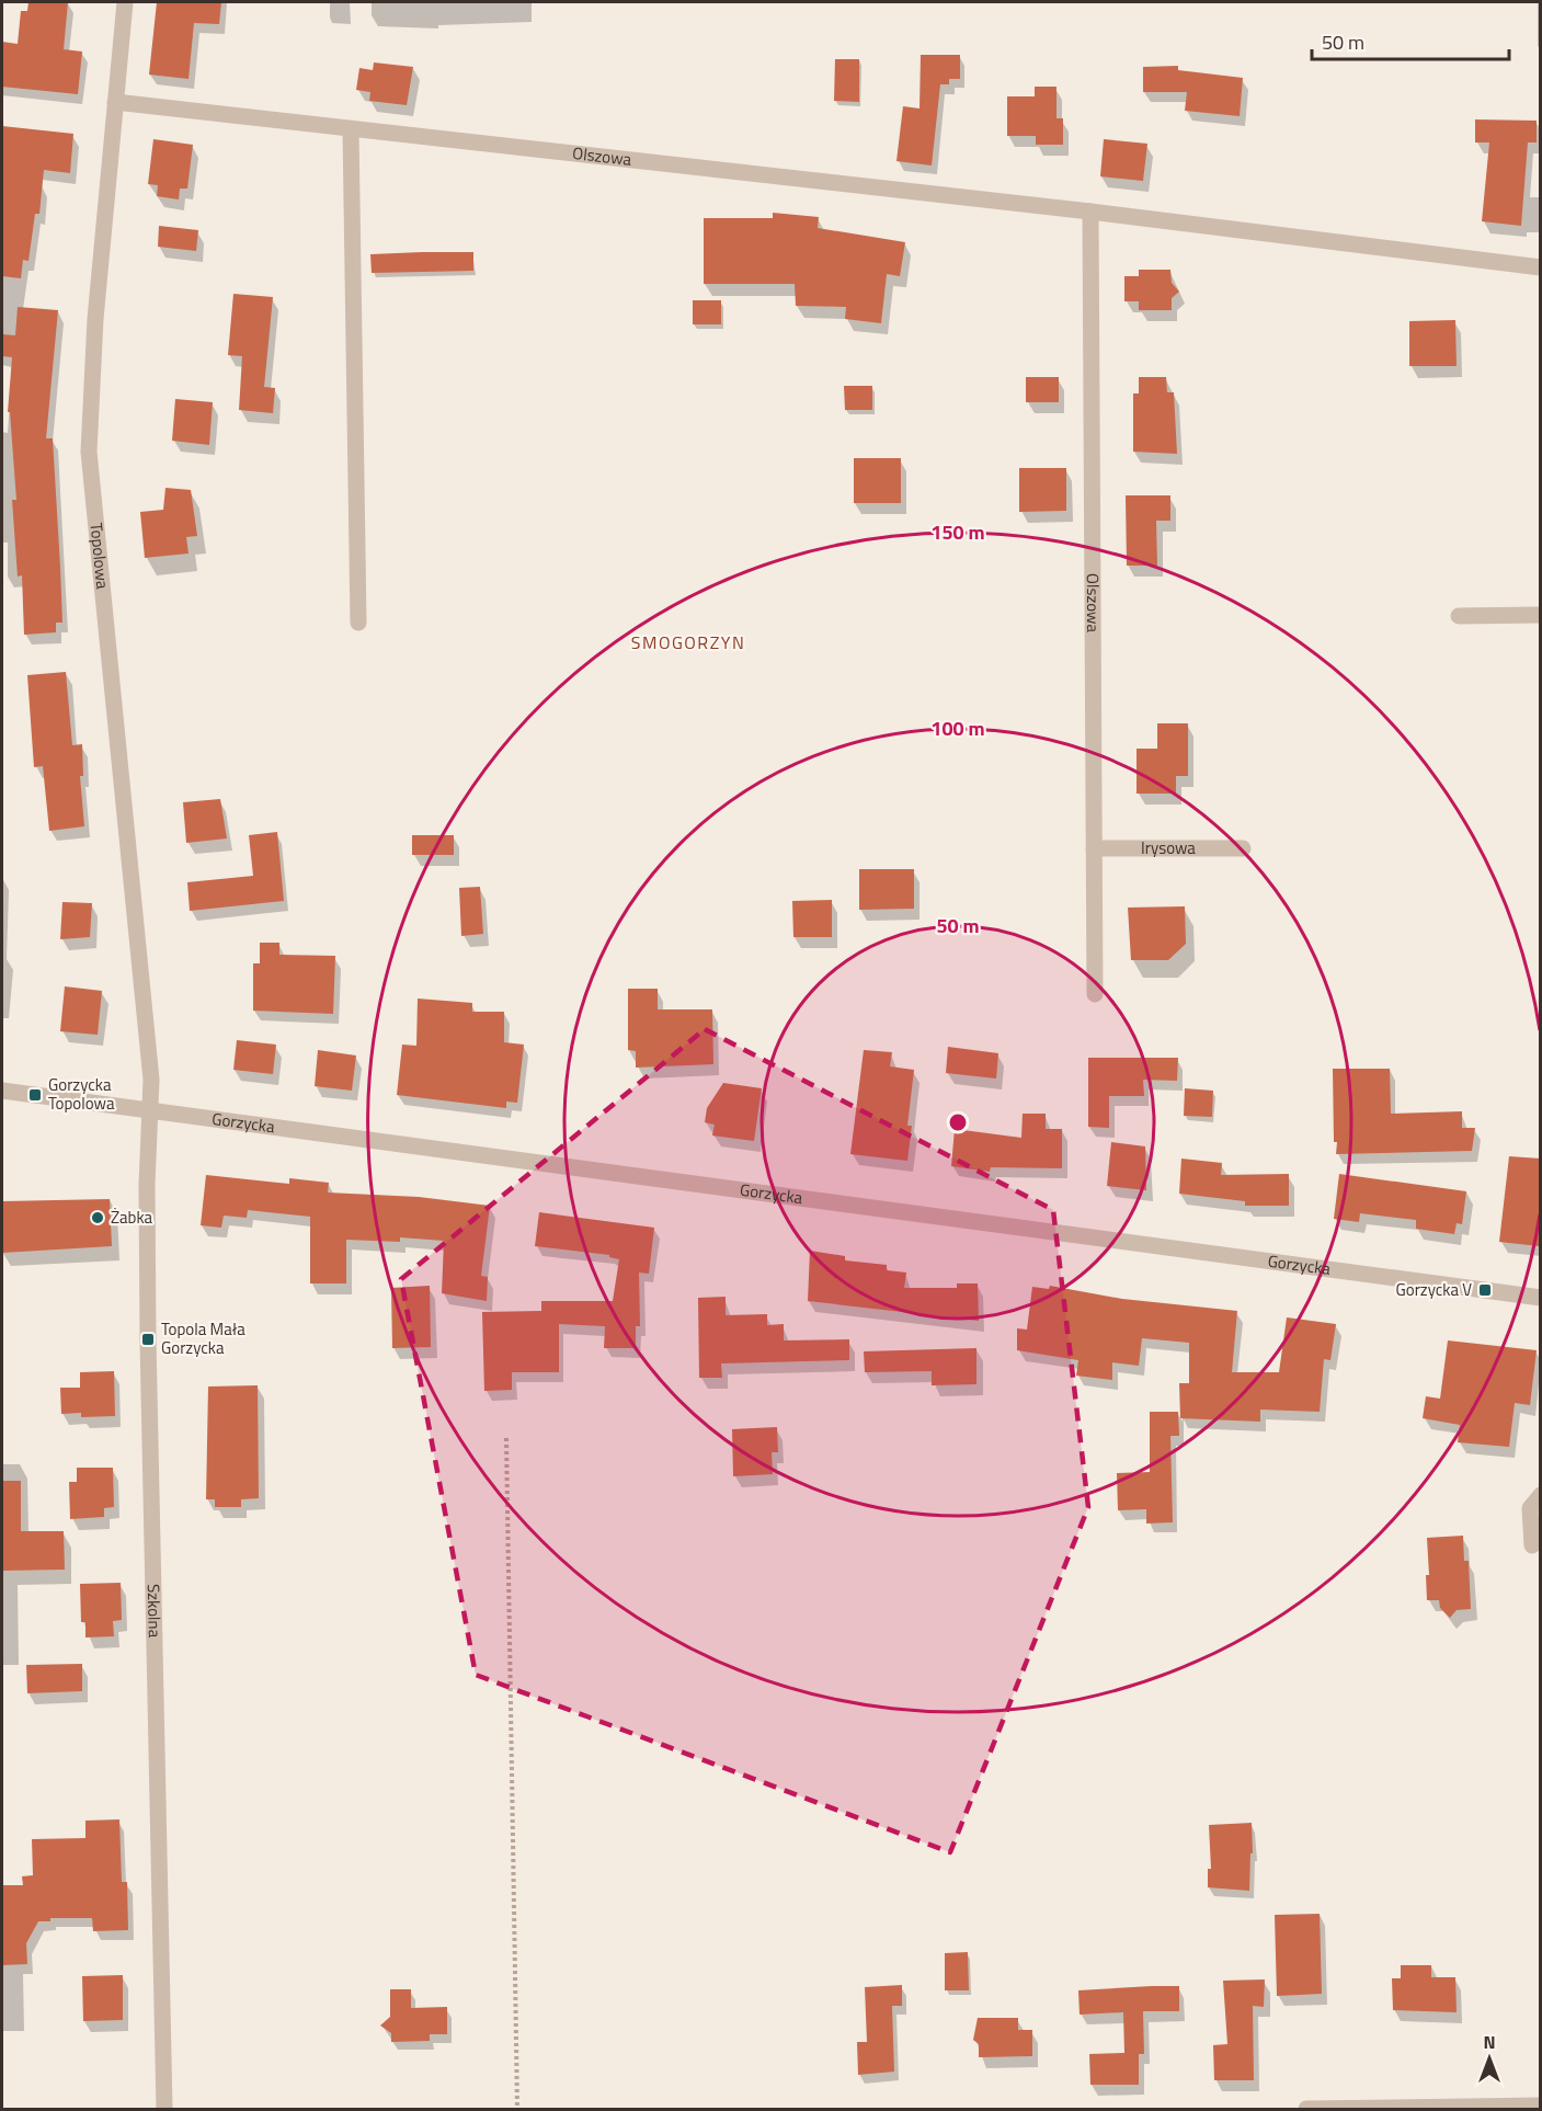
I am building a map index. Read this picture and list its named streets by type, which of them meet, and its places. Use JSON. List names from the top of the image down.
{
  "streets": {
    "street": [
      "Olszowa",
      "Topolowa",
      "Irysowa",
      "Gorzycka",
      "Szkolna"
    ]
  },
  "crossings": [
    ["Olszowa", "Topolowa"],
    ["Olszowa", "Irysowa"],
    ["Topolowa", "Gorzycka"],
    ["Topolowa", "Szkolna"],
    ["Gorzycka", "Szkolna"]
  ],
  "districts": ["SMOGORZYN"],
  "places": {
    "transit": ["Gorzycka Topolowa", "Gorzycka V", "Topola Mała Gorzycka"],
    "other": ["Żabka"]
  },
  "scale_bar": "50 m",
  "north": "top",
  "rings": ["150 m", "100 m", "50 m"]
}
